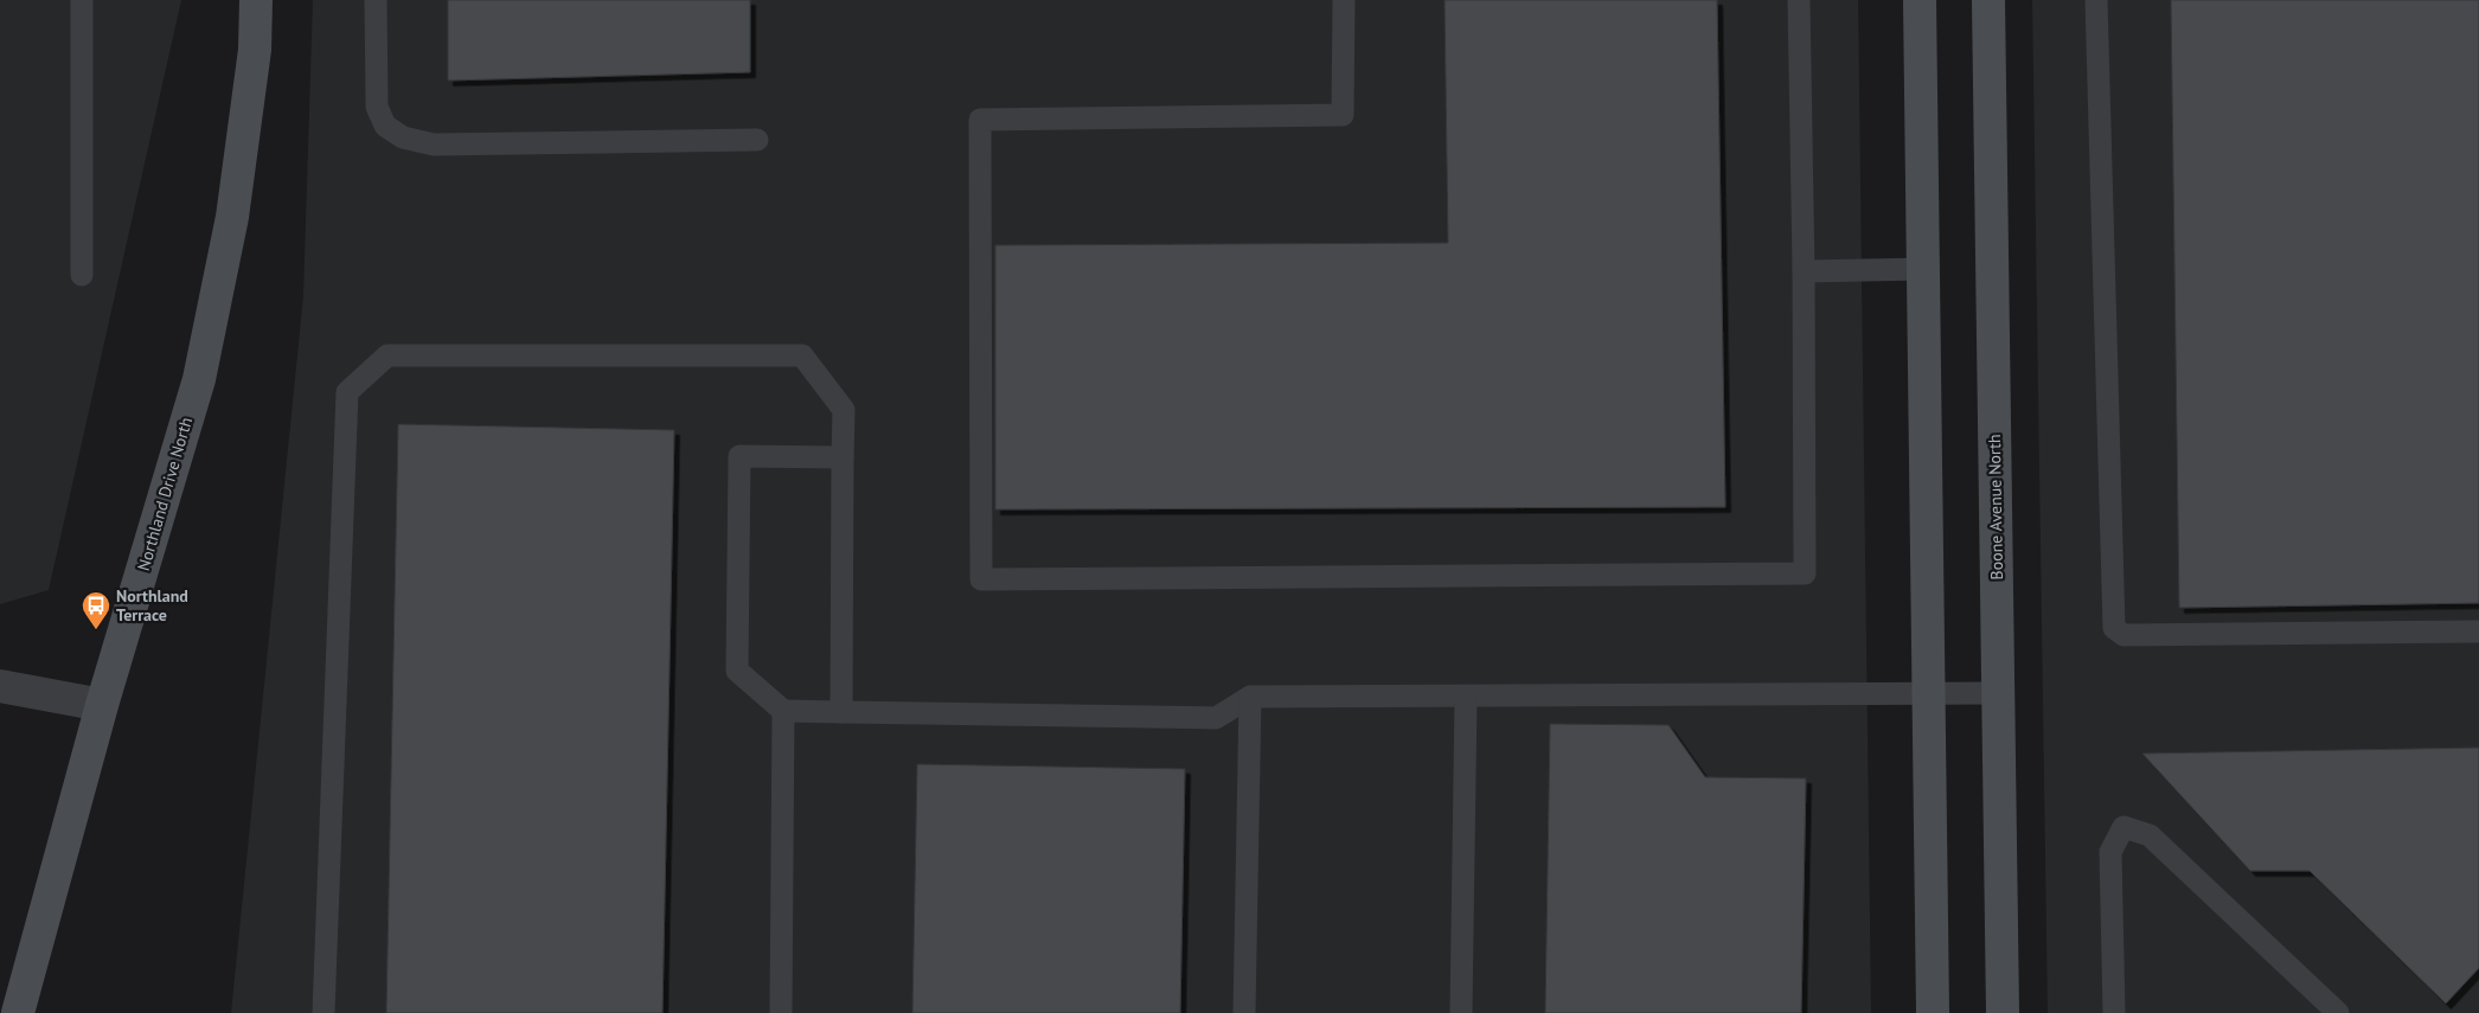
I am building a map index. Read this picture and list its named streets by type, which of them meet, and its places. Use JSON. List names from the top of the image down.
{
  "streets": {
    "street": ["Northland Drive North", "Boone Avenue North"]
  },
  "places": {
    "bus stop": ["Northland Terrace"]
  }
}
